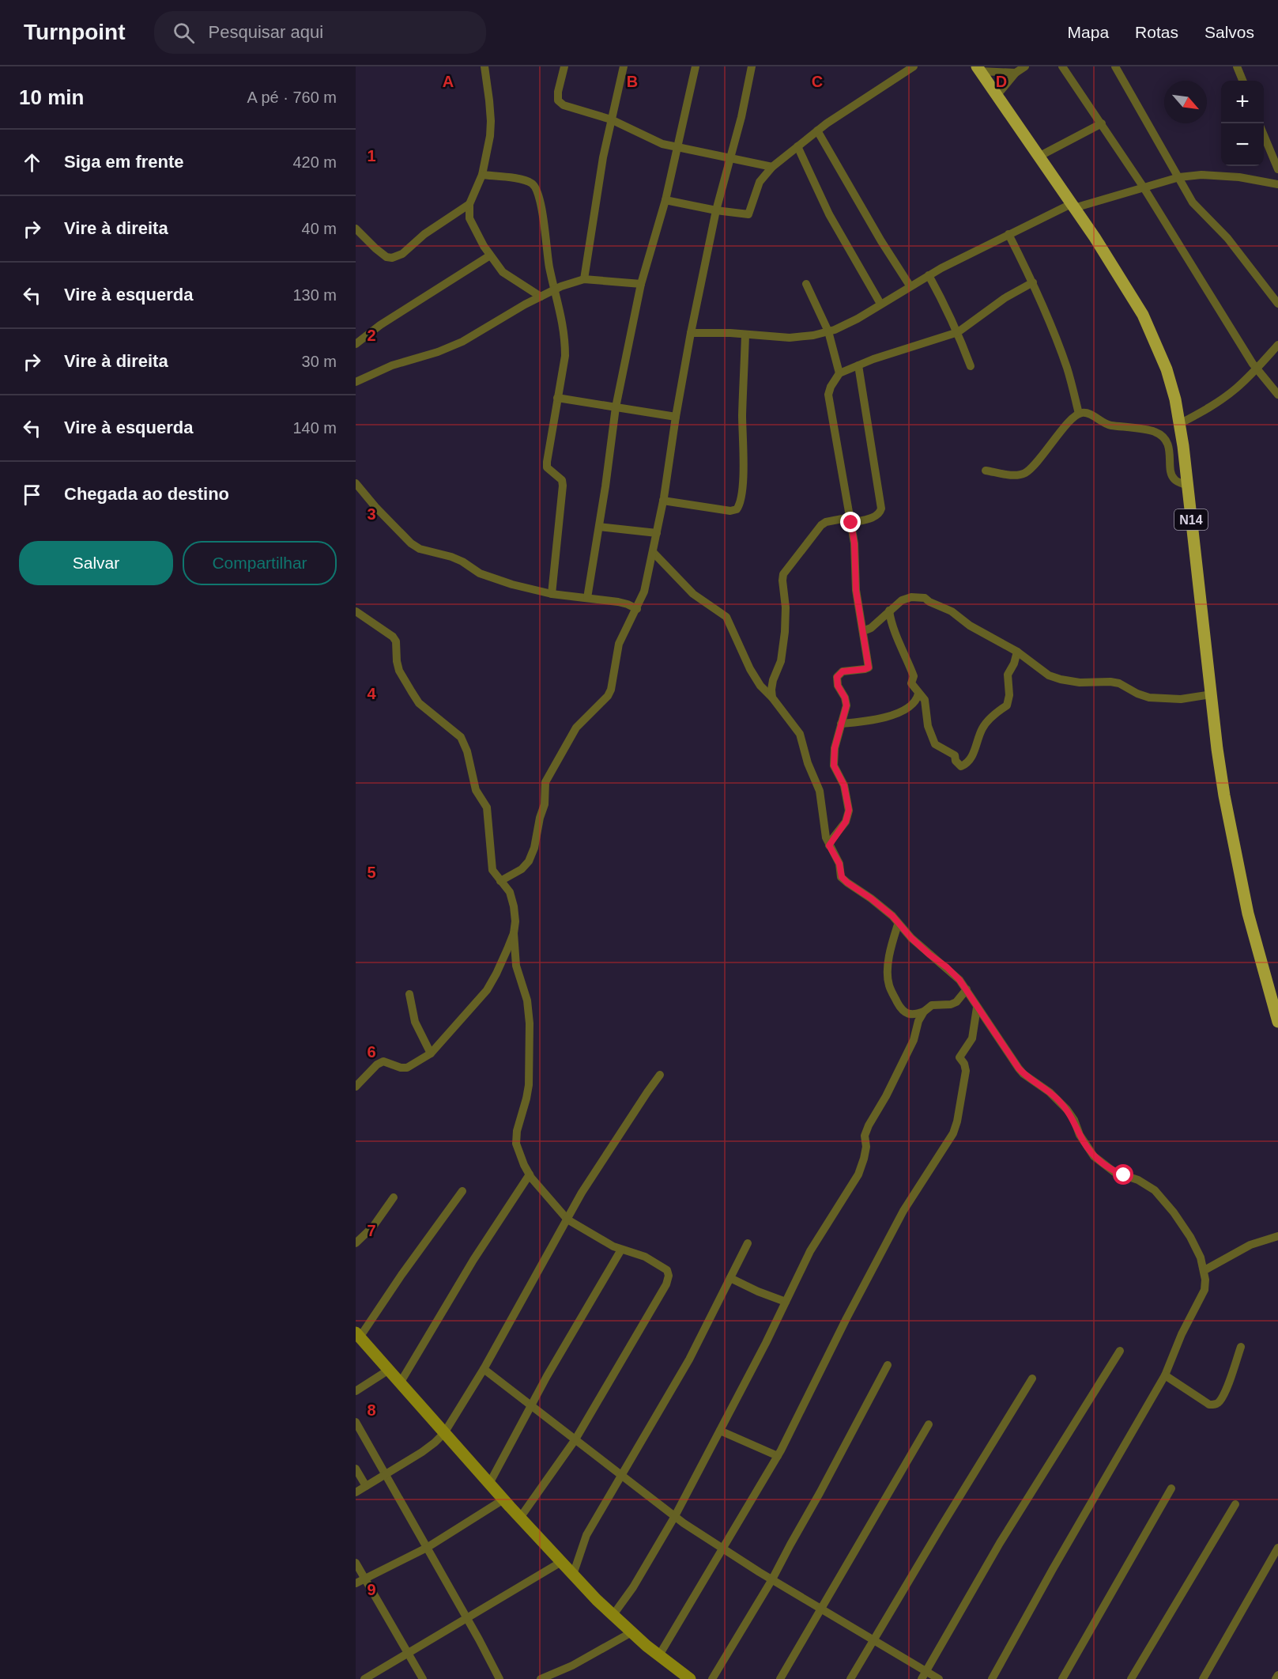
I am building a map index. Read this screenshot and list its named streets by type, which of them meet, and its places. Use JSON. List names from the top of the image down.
{
  "streets": {
    "main road": ["N14"]
  },
  "north": "bottom right",
  "page": {
    "header": "Turnpoint",
    "search": "Pesquisar aqui",
    "nav": ["Mapa", "Rotas", "Salvos"],
    "heading": ["10 min", "A pé · 760 m"],
    "map_buttons": ["+", "−"],
    "list": [
      ["Siga em frente", "420 m"],
      ["Vire à direita", "40 m"],
      ["Vire à esquerda", "130 m"],
      ["Vire à direita", "30 m"],
      ["Vire à esquerda", "140 m"],
      "Chegada ao destino"
    ],
    "buttons": ["Salvar", "Compartilhar"]
  },
  "grid": {
    "columns": [
      "A",
      "B",
      "C",
      "D"
    ],
    "rows": [
      "1",
      "2",
      "3",
      "4",
      "5",
      "6",
      "7",
      "8",
      "9"
    ]
  }
}
